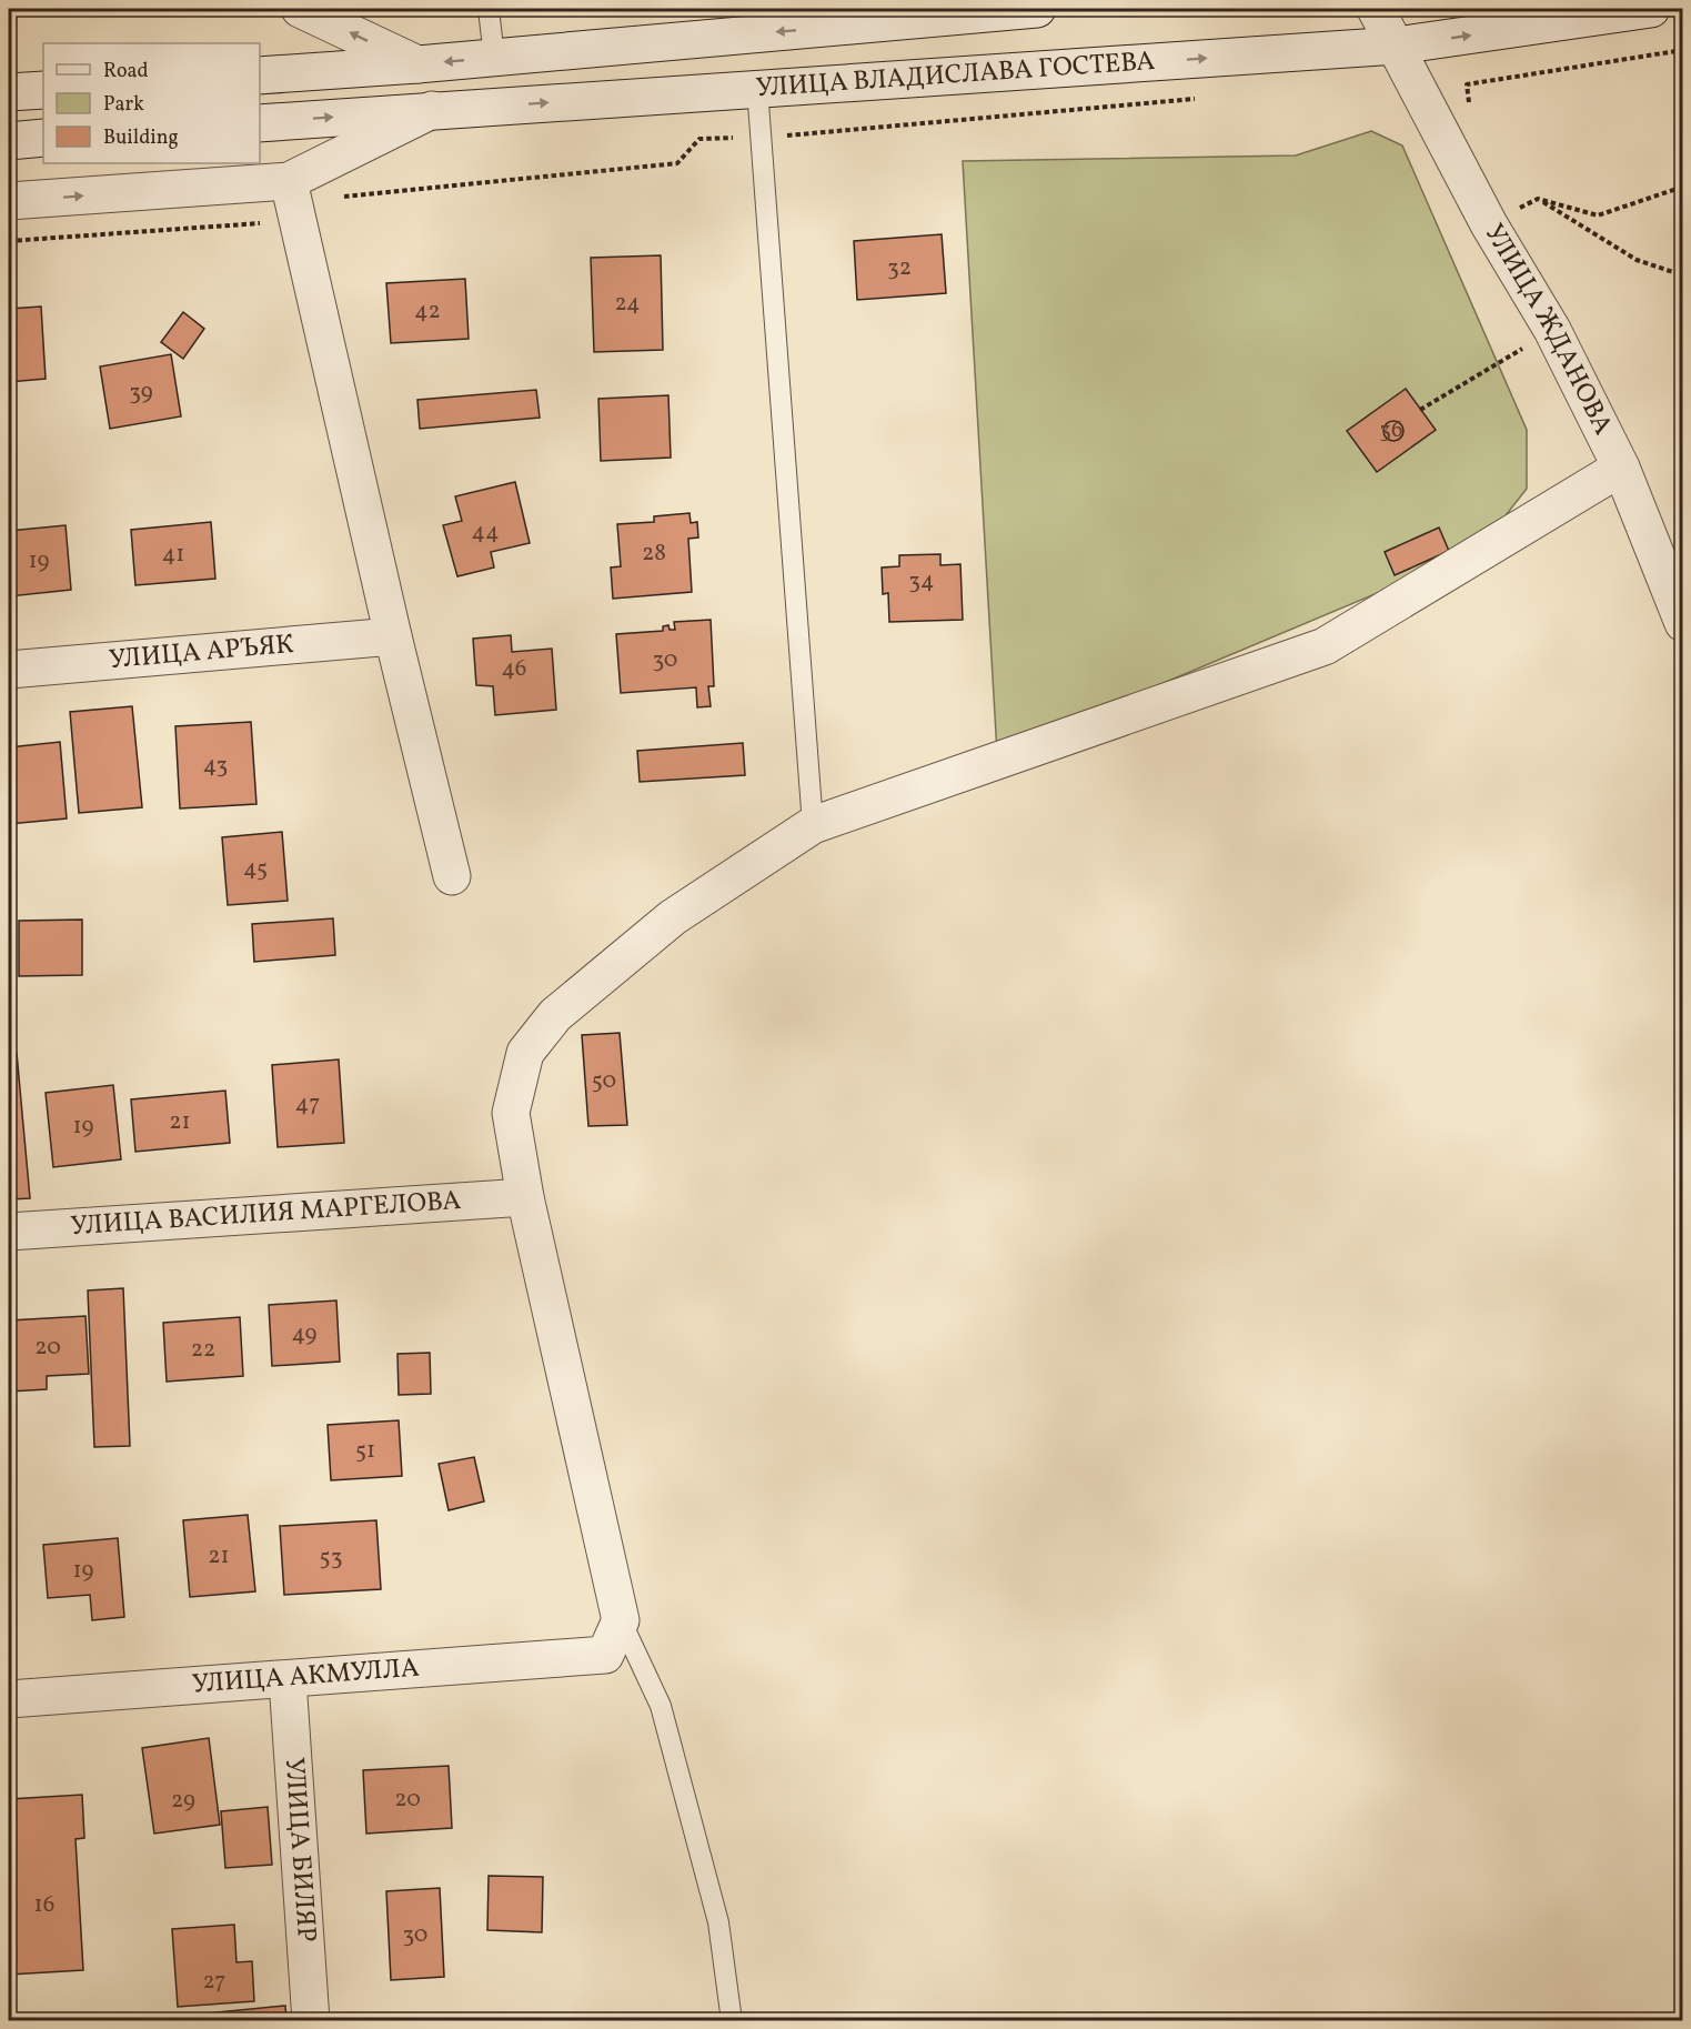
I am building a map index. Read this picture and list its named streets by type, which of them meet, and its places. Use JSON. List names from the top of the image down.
{
  "streets": {
    "street": [
      "УЛИЦА ВЛАДИСЛАВА ГОСТЕВА",
      "УЛИЦА ЖДАНОВА",
      "УЛИЦА АРЪЯК",
      "УЛИЦА ВАСИЛИЯ МАРГЕЛОВА",
      "УЛИЦА АКМУЛЛА",
      "УЛИЦА БИЛЯР"
    ]
  },
  "crossings": [
    ["УЛИЦА ВЛАДИСЛАВА ГОСТЕВА", "УЛИЦА ЖДАНОВА"],
    ["УЛИЦА АКМУЛЛА", "УЛИЦА БИЛЯР"]
  ],
  "house_numbers": [
    "32",
    "24",
    "42",
    "39",
    "36",
    "44",
    "28",
    "41",
    "19",
    "34",
    "30",
    "46",
    "43",
    "45",
    "50",
    "47",
    "21",
    "19",
    "49",
    "20",
    "22",
    "51",
    "21",
    "53",
    "19",
    "20",
    "29",
    "16",
    "30",
    "27"
  ],
  "legend": ["Road", "Park", "Building"]
}
